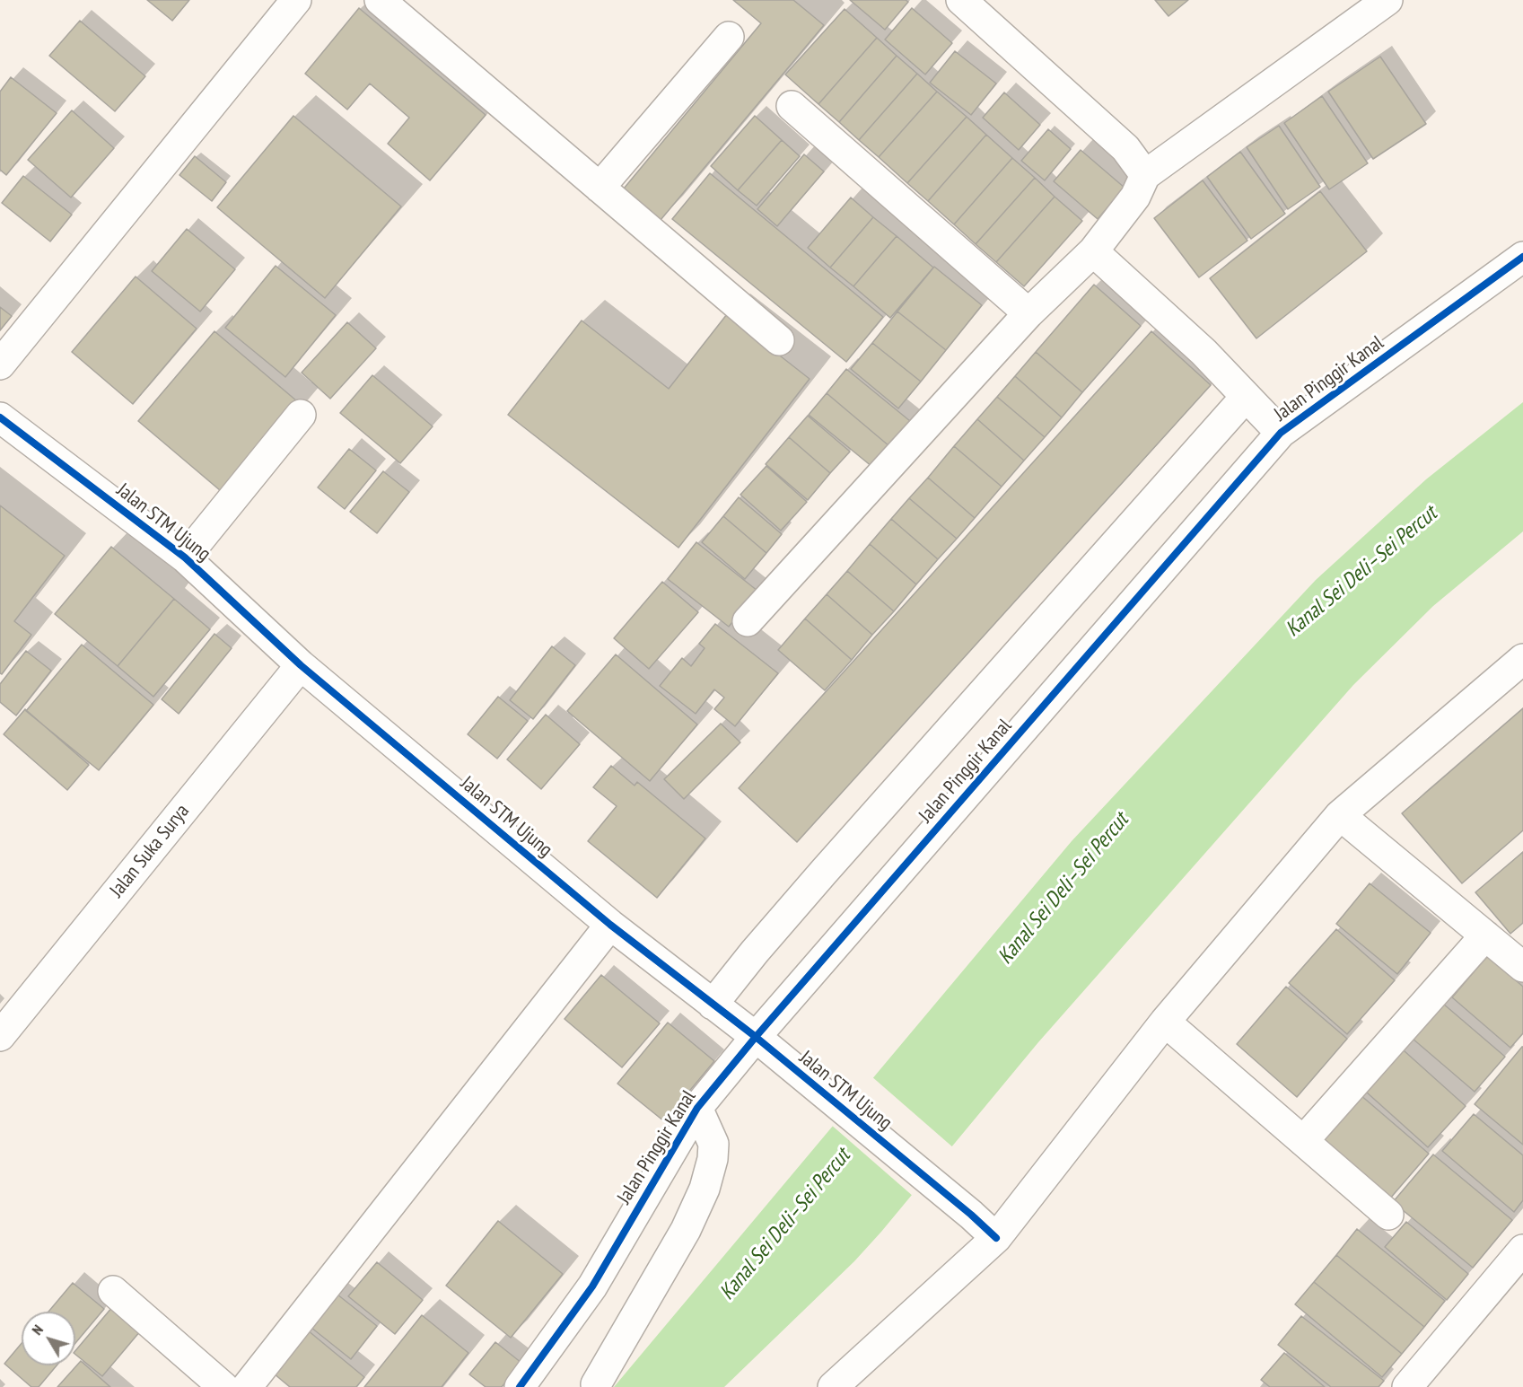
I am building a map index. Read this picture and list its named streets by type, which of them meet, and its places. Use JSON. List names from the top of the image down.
{
  "streets": {
    "street": ["Jalan Pinggir Kanal", "Jalan STM Ujung", "Jalan Suka Surya"]
  },
  "crossings": [
    ["Jalan Pinggir Kanal", "Jalan STM Ujung"],
    ["Jalan STM Ujung", "Jalan Suka Surya"]
  ],
  "water": ["Kanal Sei Deli–Sei Percut"],
  "north": "top left"
}
